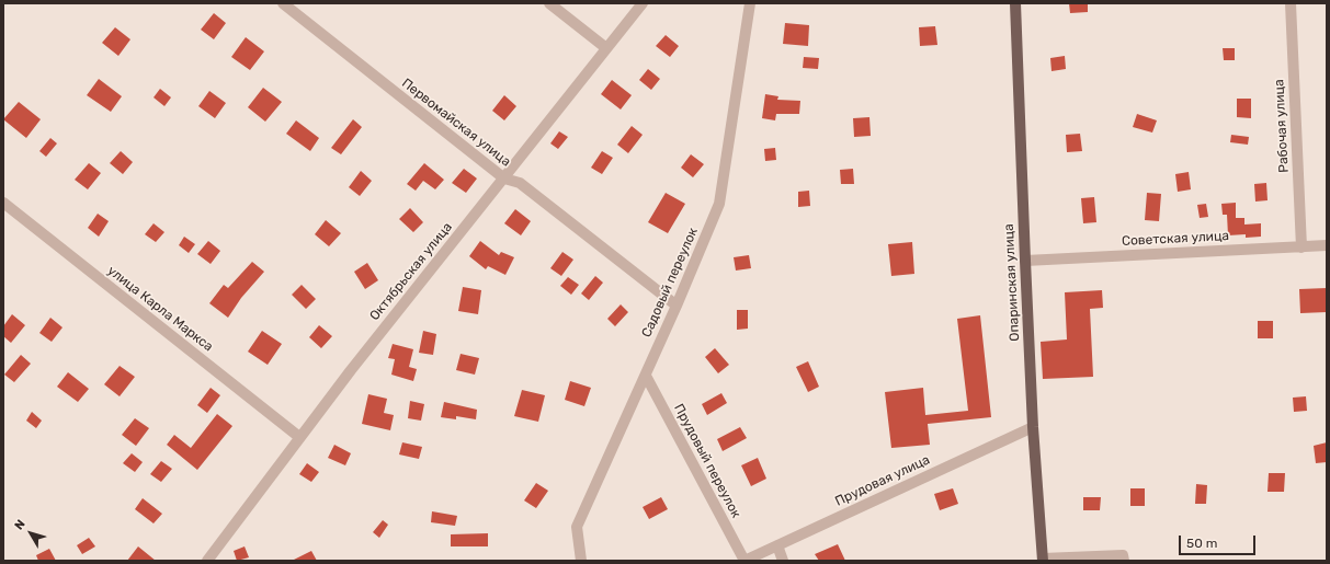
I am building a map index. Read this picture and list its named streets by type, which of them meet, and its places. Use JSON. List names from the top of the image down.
{
  "streets": {
    "main road": ["Опаринская улица"],
    "street": [
      "Первомайская улица",
      "Рабочая улица",
      "Советская улица",
      "Октябрьская улица",
      "Садовый переулок",
      "улица Карла Маркса",
      "Прудовый переулок",
      "Прудовая улица"
    ]
  },
  "crossings": [
    ["Первомайская улица", "Октябрьская улица"],
    ["Первомайская улица", "Садовый переулок"],
    ["Рабочая улица", "Советская улица"],
    ["Советская улица", "Опаринская улица"],
    ["Октябрьская улица", "улица Карла Маркса"],
    ["Садовый переулок", "Прудовый переулок"],
    ["Опаринская улица", "Прудовая улица"],
    ["Прудовый переулок", "Прудовая улица"]
  ],
  "scale_bar": "50 m",
  "north": "top left"
}
